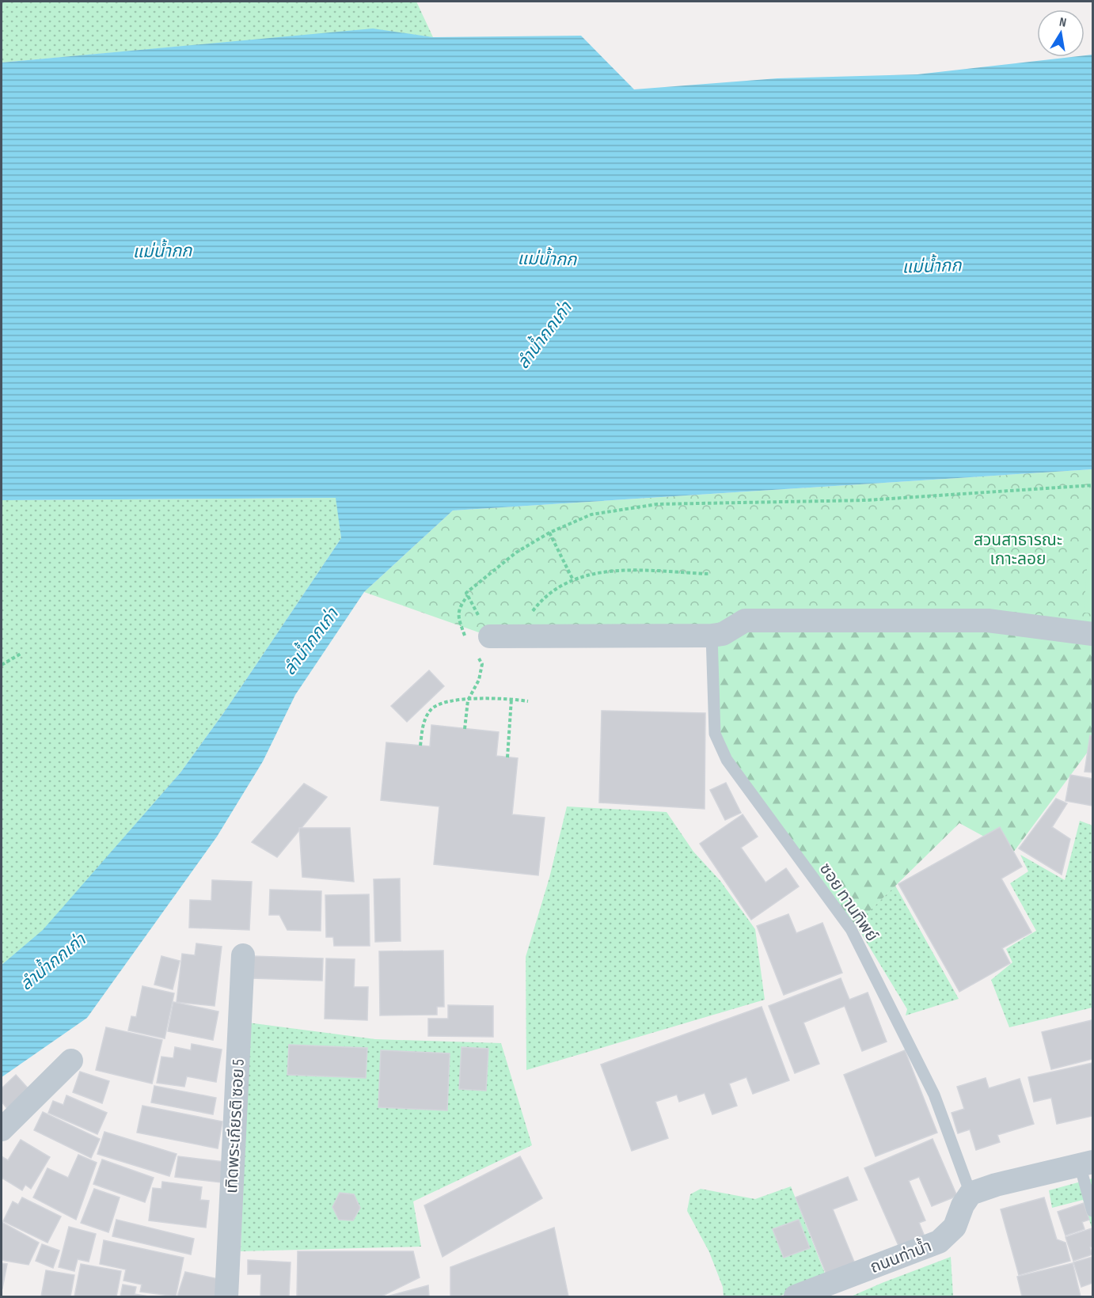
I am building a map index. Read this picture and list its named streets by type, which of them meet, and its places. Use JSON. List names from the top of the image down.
{
  "streets": {
    "street": ["เทิดพระเกียรติ ซอย 5", "ถนนท่าน้ำ"],
    "lane": ["ซอย ทานทิพย์"]
  },
  "crossings": [
    ["ซอย ทานทิพย์", "ถนนท่าน้ำ"]
  ],
  "water": ["แม่น้ำกก", "ลำน้ำกกเก่า"],
  "parks": ["สวนสาธารณะ เกาะลอย"],
  "north": "top"
}
